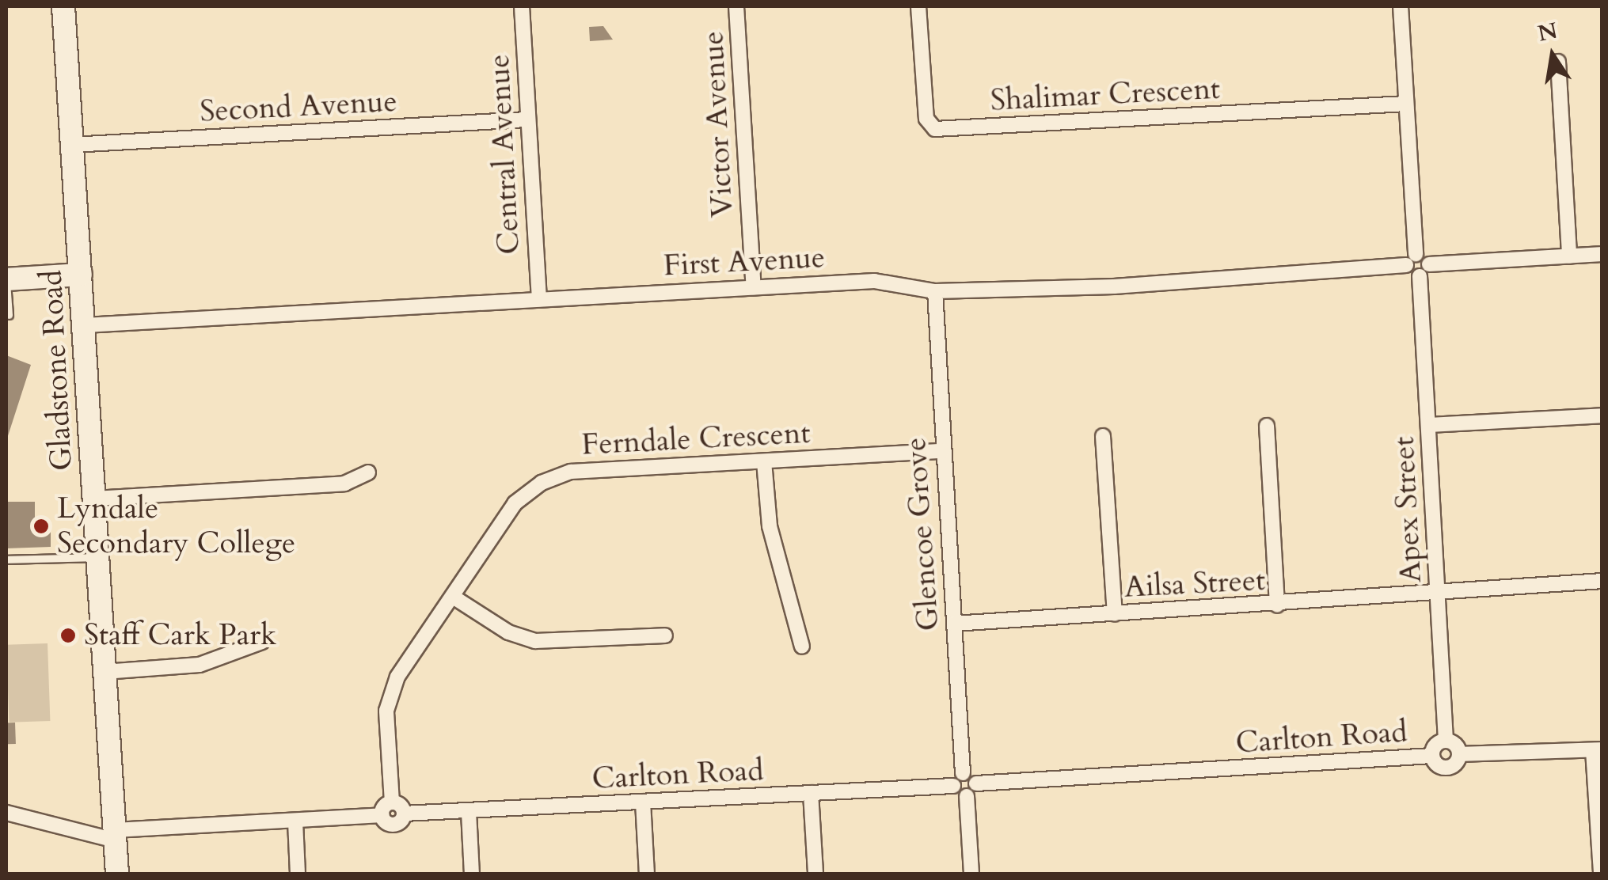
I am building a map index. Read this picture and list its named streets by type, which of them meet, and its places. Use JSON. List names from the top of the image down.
{
  "streets": {
    "main road": ["Gladstone Road"],
    "street": [
      "Shalimar Crescent",
      "Second Avenue",
      "Victor Avenue",
      "Central Avenue",
      "First Avenue",
      "Ferndale Crescent",
      "Apex Street",
      "Glencoe Grove",
      "Ailsa Street",
      "Carlton Road"
    ]
  },
  "crossings": [
    ["Second Avenue", "Central Avenue"],
    ["Second Avenue", "Gladstone Road"],
    ["Victor Avenue", "First Avenue"],
    ["Central Avenue", "First Avenue"],
    ["First Avenue", "Gladstone Road"],
    ["First Avenue", "Glencoe Grove"],
    ["Ferndale Crescent", "Glencoe Grove"],
    ["Apex Street", "Ailsa Street"],
    ["Glencoe Grove", "Ailsa Street"]
  ],
  "places": ["Lyndale Secondary College", "Staff Cark Park"],
  "north": "top"
}
